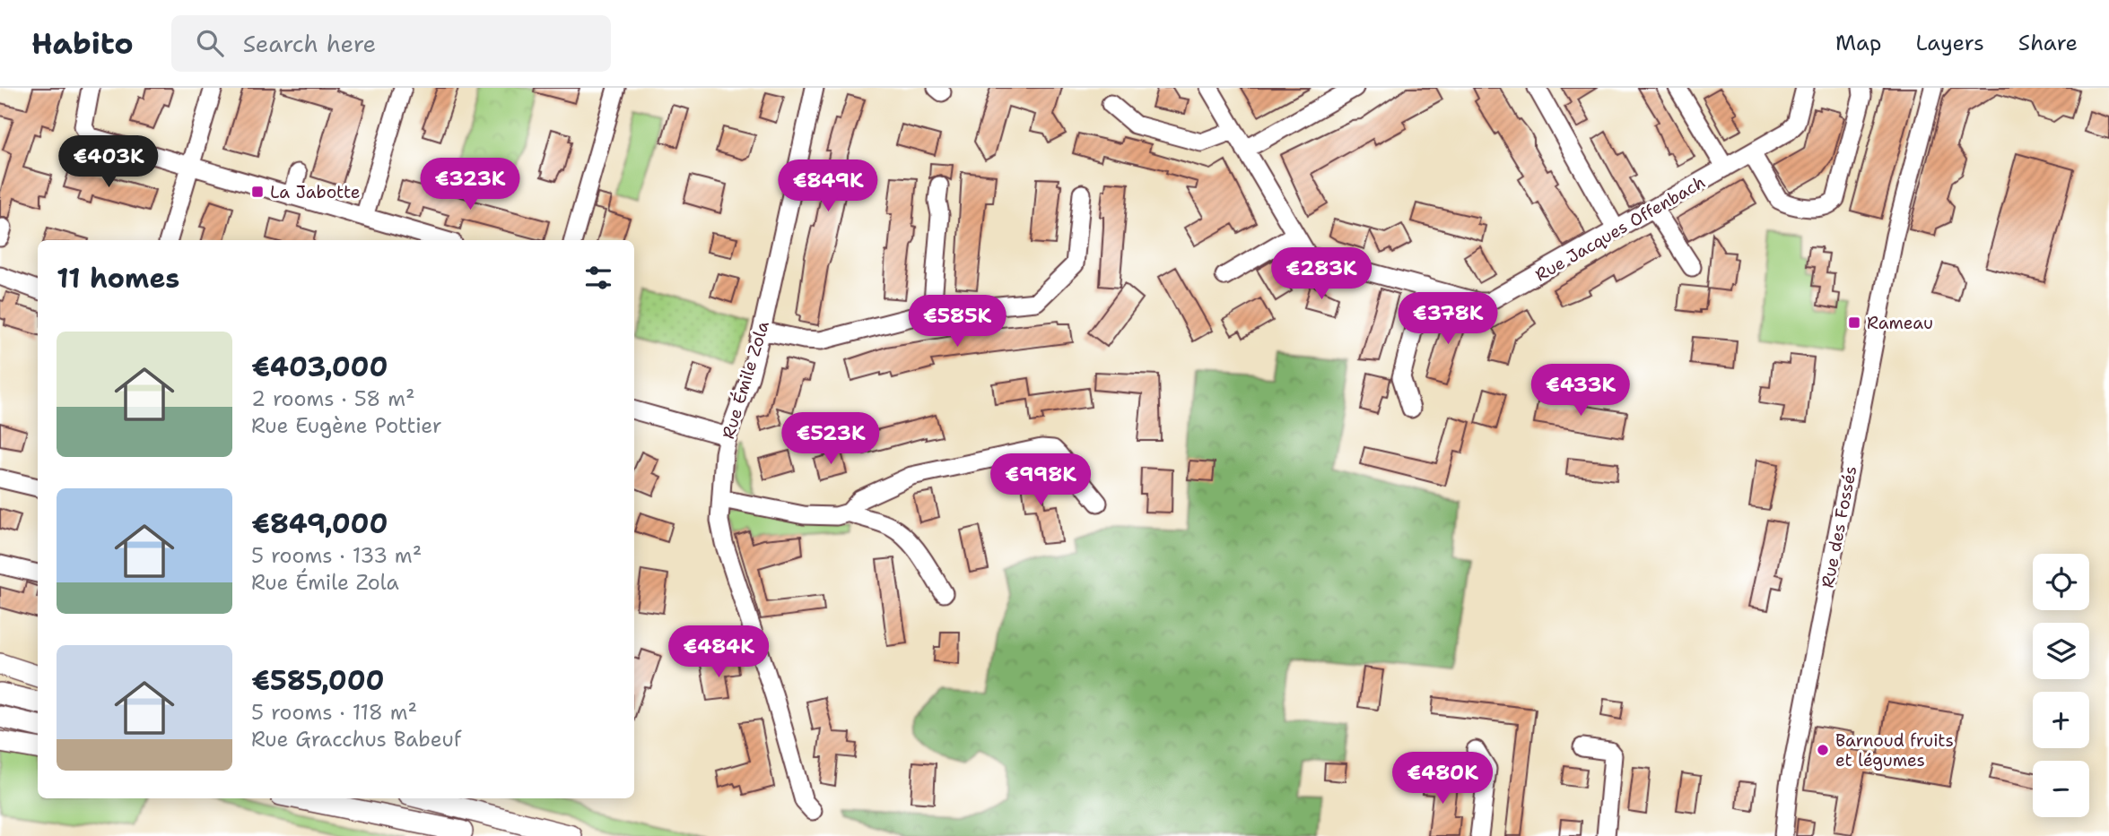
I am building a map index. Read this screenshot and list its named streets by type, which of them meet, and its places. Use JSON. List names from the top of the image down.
{
  "streets": {
    "street": ["Rue Jacques Offenbach", "Rue Émile Zola", "Rue des Fossés"]
  },
  "places": {
    "transit": ["La Jabotte", "Rameau"],
    "other": ["Barnoud fruits et légumes"]
  },
  "page": {
    "header": "Habito",
    "search": "Search here",
    "nav": ["Map", "Layers", "Share"],
    "price": [
      "€403K",
      "€323K",
      "€849K",
      "€283K",
      "€378K",
      "€585K",
      "€433K",
      "€523K",
      "€998K",
      "€484K",
      "€480K"
    ],
    "heading": "11 homes",
    "list": [
      {
        "name": "€403,000",
        "note": "2 rooms · 58 m² · Rue Eugène Pottier"
      },
      {
        "name": "€849,000",
        "note": "5 rooms · 133 m² · Rue Émile Zola"
      },
      {
        "name": "€585,000",
        "note": "5 rooms · 118 m² · Rue Gracchus Babeuf"
      }
    ],
    "map_buttons": ["+", "−"]
  }
}
